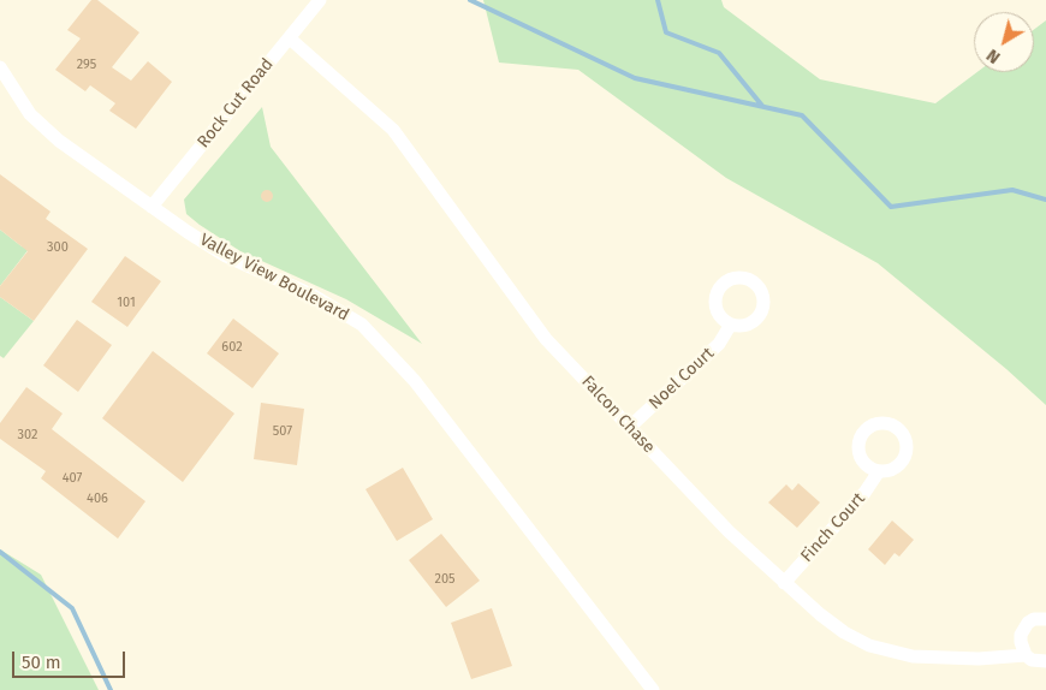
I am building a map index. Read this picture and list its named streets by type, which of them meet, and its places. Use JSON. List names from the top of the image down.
{
  "streets": {
    "street": [
      "Rock Cut Road",
      "Valley View Boulevard",
      "Noel Court",
      "Falcon Chase",
      "Finch Court"
    ]
  },
  "crossings": [
    ["Rock Cut Road", "Valley View Boulevard"],
    ["Rock Cut Road", "Falcon Chase"],
    ["Noel Court", "Falcon Chase"],
    ["Falcon Chase", "Finch Court"]
  ],
  "house_numbers": [
    "295",
    "300",
    "101",
    "602",
    "507",
    "302",
    "407",
    "406",
    "205"
  ],
  "scale_bar": "50 m",
  "north": "bottom left"
}
